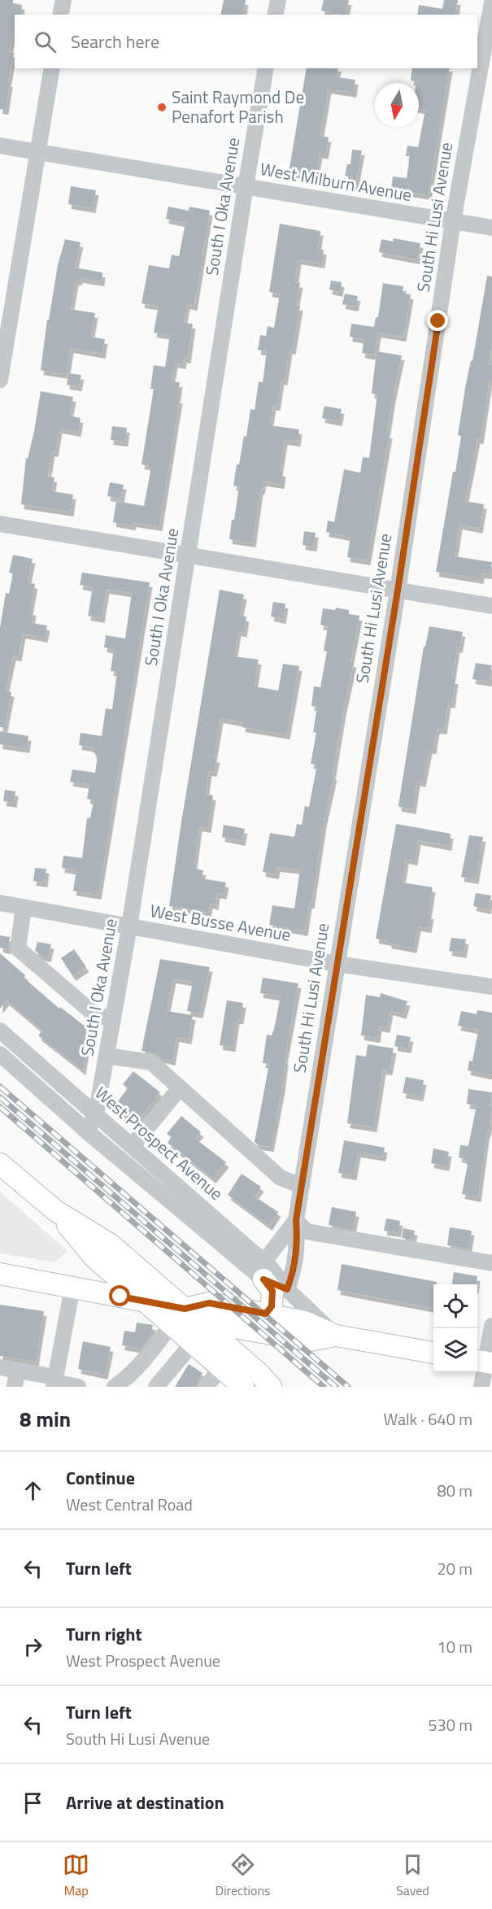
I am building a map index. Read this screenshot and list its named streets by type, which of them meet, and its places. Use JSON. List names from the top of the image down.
{
  "streets": {
    "street": [
      "West Milburn Avenue",
      "South I Oka Avenue",
      "South Hi Lusi Avenue",
      "West Busse Avenue",
      "West Prospect Avenue"
    ]
  },
  "crossings": [
    ["West Milburn Avenue", "South I Oka Avenue"],
    ["West Milburn Avenue", "South Hi Lusi Avenue"],
    ["South I Oka Avenue", "West Busse Avenue"],
    ["South I Oka Avenue", "West Prospect Avenue"],
    ["South Hi Lusi Avenue", "West Busse Avenue"],
    ["South Hi Lusi Avenue", "West Prospect Avenue"]
  ],
  "places": ["Saint Raymond De Penafort Parish"],
  "north": "bottom",
  "page": {
    "search": "Search here",
    "heading": ["8 min", "Walk · 640 m"],
    "list": [
      ["Continue", "West Central Road", "80 m"],
      ["Turn left", "20 m"],
      ["Turn right", "West Prospect Avenue", "10 m"],
      ["Turn left", "South Hi Lusi Avenue", "530 m"],
      "Arrive at destination"
    ],
    "nav": ["Map", "Directions", "Saved"]
  }
}
